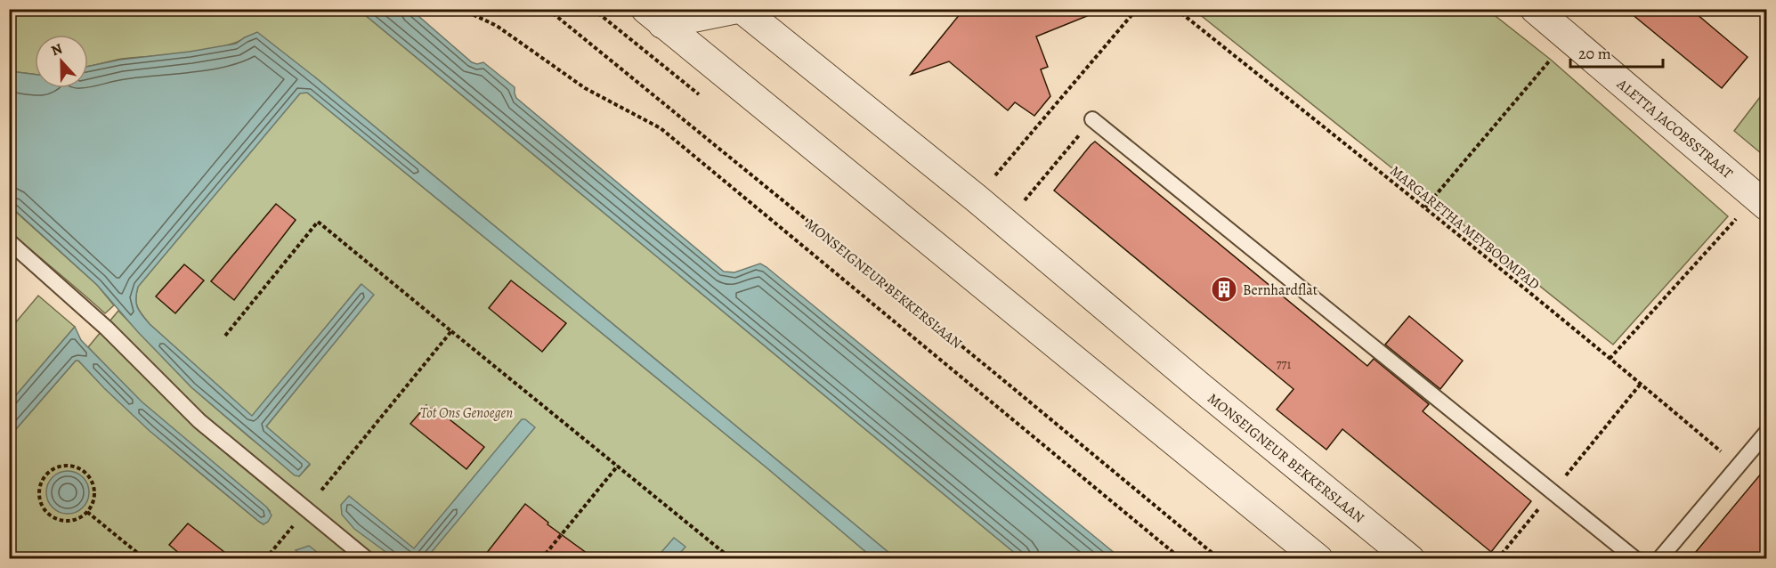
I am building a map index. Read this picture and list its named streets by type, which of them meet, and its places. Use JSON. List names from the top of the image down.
{
  "streets": {
    "street": ["ALETTA JACOBSSTRAAT", "MONSEIGNEUR BEKKERSLAAN"],
    "path": ["MARGARETHA MEYBOOMPAD"]
  },
  "parks": ["Tot Ons Genoegen"],
  "places": {
    "building": ["Bernhardflat"]
  },
  "house_numbers": ["771"],
  "scale_bar": "20 m",
  "north": "top"
}
